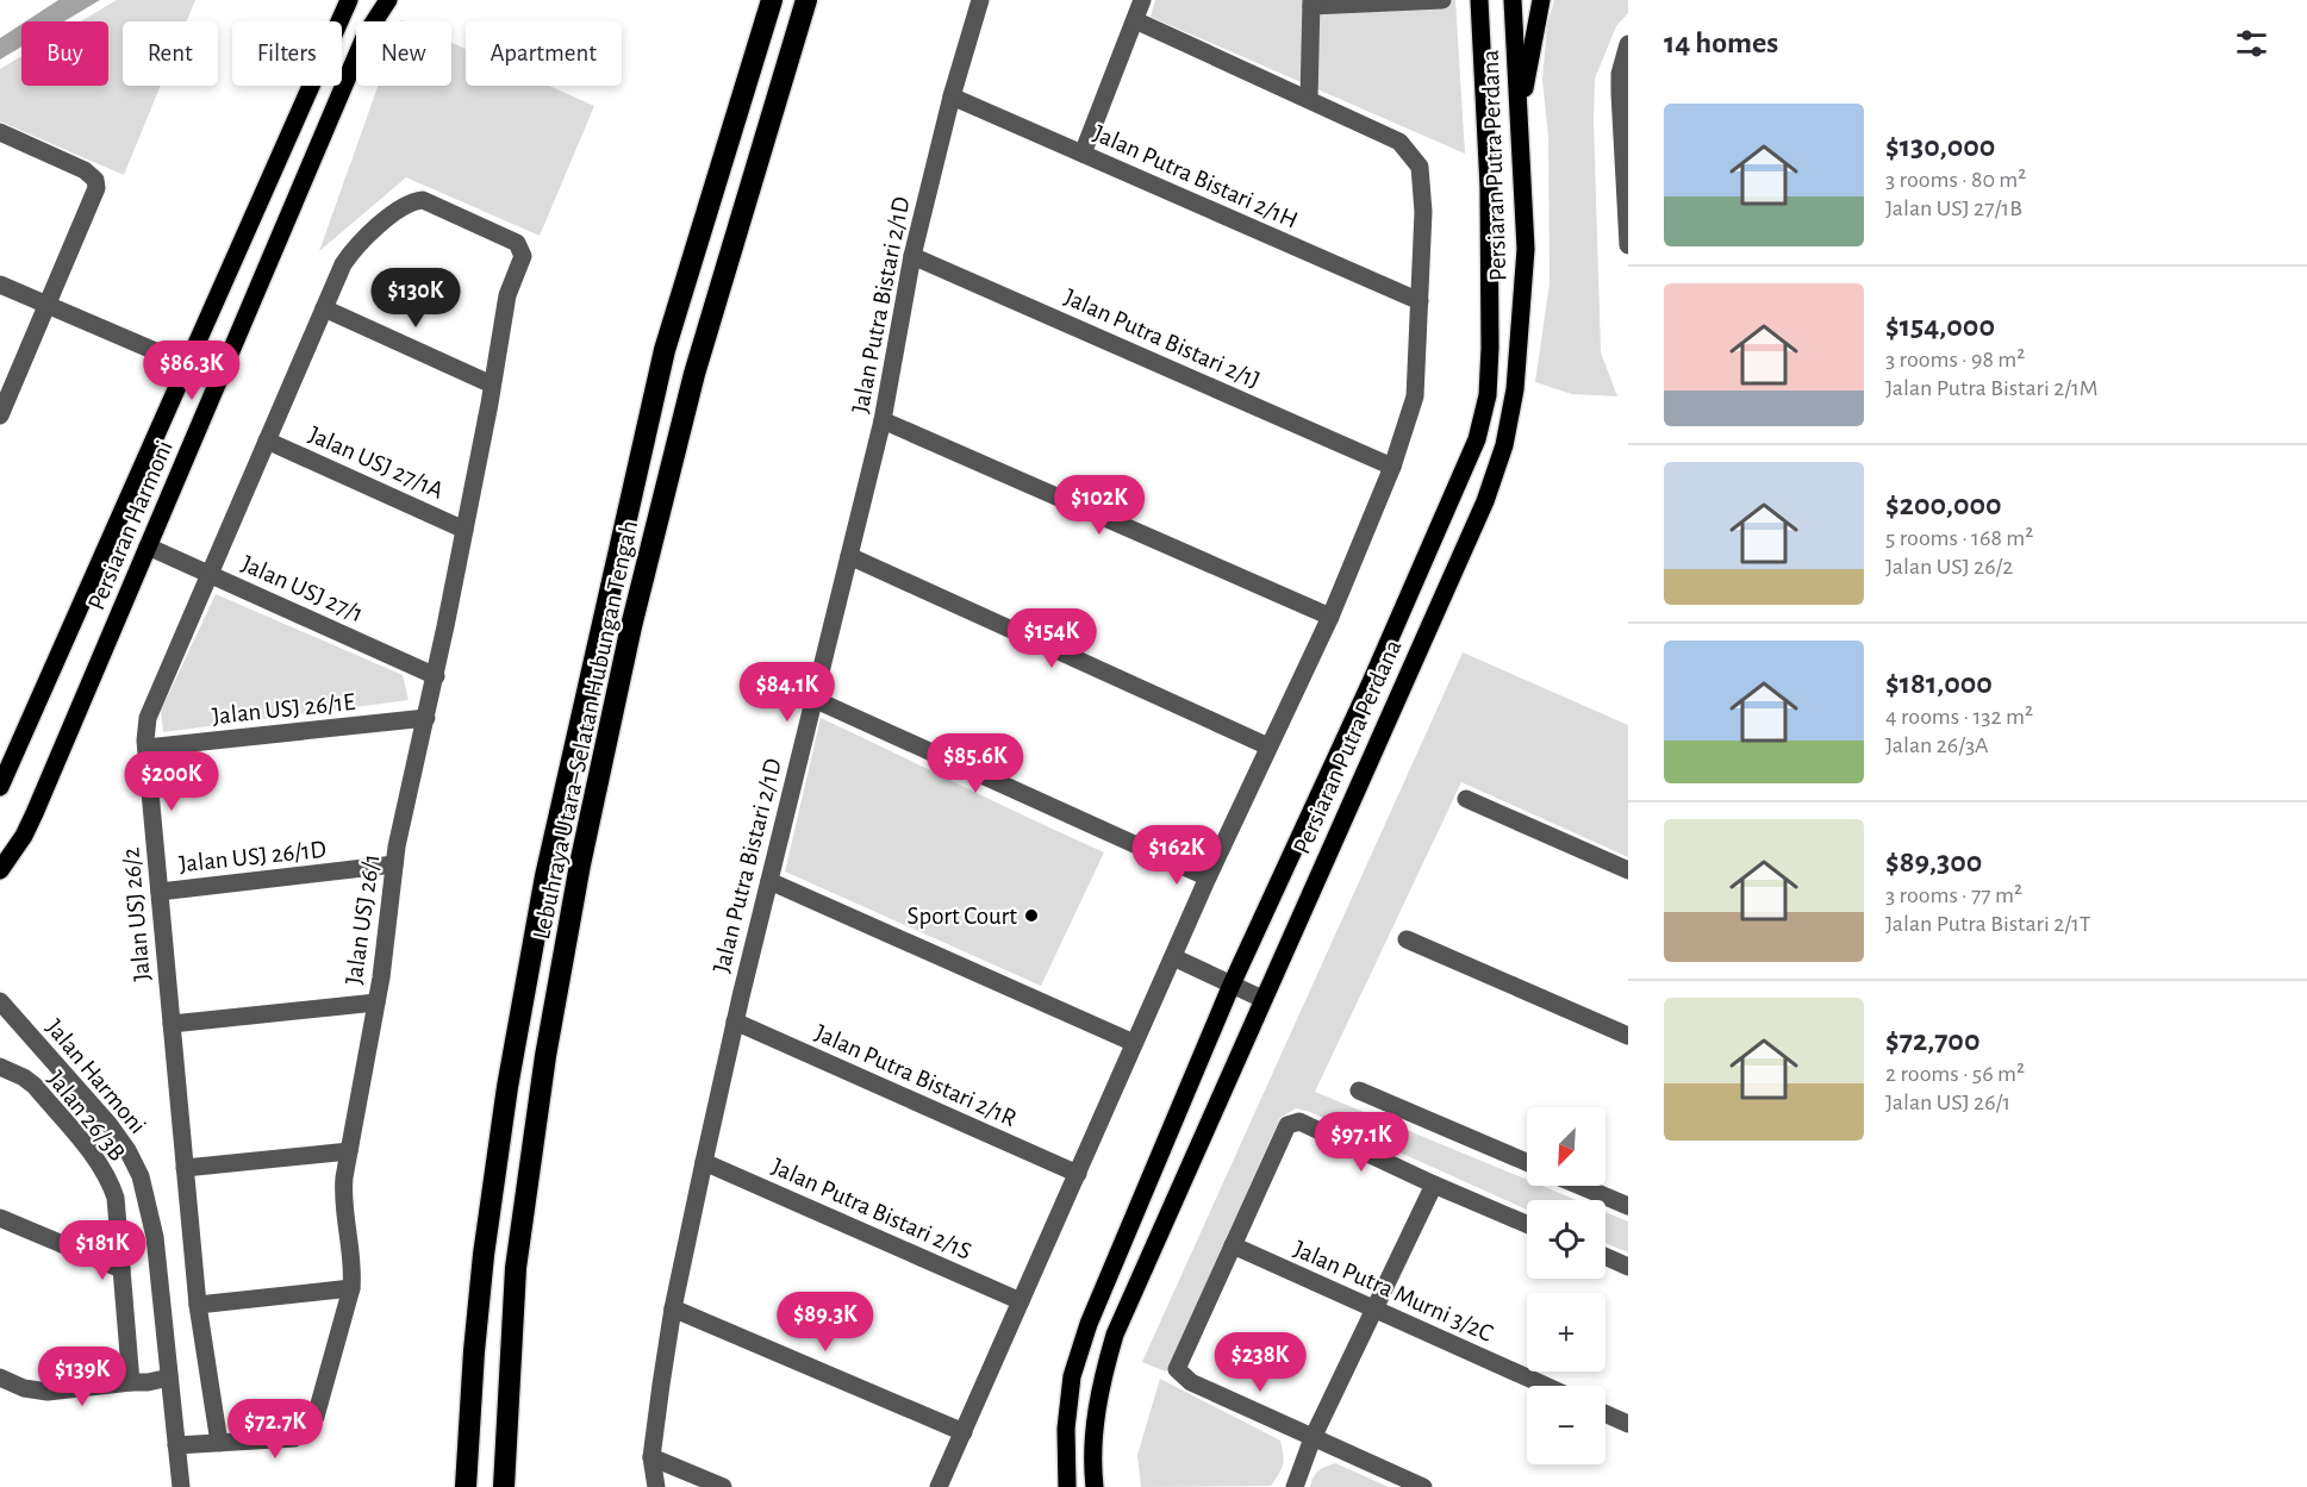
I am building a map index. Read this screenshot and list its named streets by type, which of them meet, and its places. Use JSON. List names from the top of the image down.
{
  "streets": {
    "highway": ["Lebuhraya Utara–Selatan Hubungan Tengah"],
    "main road": ["Persiaran Putra Perdana", "Persiaran Harmoni"],
    "street": [
      "Jalan Putra Bistari 2/1H",
      "Jalan Putra Bistari 2/1D",
      "Jalan Putra Bistari 2/1J",
      "Jalan USJ 27/1A",
      "Jalan USJ 27/1",
      "Jalan USJ 26/1E",
      "Jalan USJ 26/1D",
      "Jalan USJ 26/2",
      "Jalan USJ 26/1",
      "Jalan Putra Bistari 2/1R",
      "Jalan Harmoni",
      "Jalan 26/3B",
      "Jalan Putra Bistari 2/1S",
      "Jalan Putra Murni 3/2C"
    ]
  },
  "crossings": [
    ["Jalan Putra Bistari 2/1H", "Jalan Putra Bistari 2/1D"],
    ["Jalan Putra Bistari 2/1D", "Jalan Putra Bistari 2/1J"],
    ["Jalan Putra Bistari 2/1D", "Jalan Putra Bistari 2/1R"],
    ["Jalan Putra Bistari 2/1D", "Jalan Putra Bistari 2/1S"],
    ["Jalan USJ 27/1A", "Jalan USJ 26/2"],
    ["Jalan USJ 27/1A", "Jalan USJ 26/1"],
    ["Persiaran Harmoni", "Jalan USJ 27/1"],
    ["Jalan USJ 27/1", "Jalan USJ 26/2"],
    ["Jalan USJ 27/1", "Jalan USJ 26/1"],
    ["Jalan USJ 26/1E", "Jalan USJ 26/2"],
    ["Jalan USJ 26/1E", "Jalan USJ 26/1"],
    ["Jalan USJ 26/1D", "Jalan USJ 26/2"],
    ["Jalan USJ 26/1D", "Jalan USJ 26/1"],
    ["Jalan USJ 26/2", "Jalan USJ 26/1"],
    ["Jalan USJ 26/1", "Jalan Harmoni"]
  ],
  "places": ["Sport Court"],
  "north": "bottom left",
  "page": {
    "heading": "14 homes",
    "chip": [
      "Buy",
      "Rent",
      "Filters",
      "New",
      "Apartment"
    ],
    "list": [
      {
        "name": "$130,000",
        "note": "3 rooms · 80 m² · Jalan USJ 27/1B"
      },
      {
        "name": "$154,000",
        "note": "3 rooms · 98 m² · Jalan Putra Bistari 2/1M"
      },
      {
        "name": "$200,000",
        "note": "5 rooms · 168 m² · Jalan USJ 26/2"
      },
      {
        "name": "$181,000",
        "note": "4 rooms · 132 m² · Jalan 26/3A"
      },
      {
        "name": "$89,300",
        "note": "3 rooms · 77 m² · Jalan Putra Bistari 2/1T"
      },
      {
        "name": "$72,700",
        "note": "2 rooms · 56 m² · Jalan USJ 26/1"
      }
    ],
    "price": [
      "$130K",
      "$86.3K",
      "$102K",
      "$154K",
      "$84.1K",
      "$85.6K",
      "$200K",
      "$162K",
      "$97.1K",
      "$181K",
      "$89.3K",
      "$238K",
      "$139K",
      "$72.7K"
    ],
    "map_buttons": ["+", "−"]
  }
}
